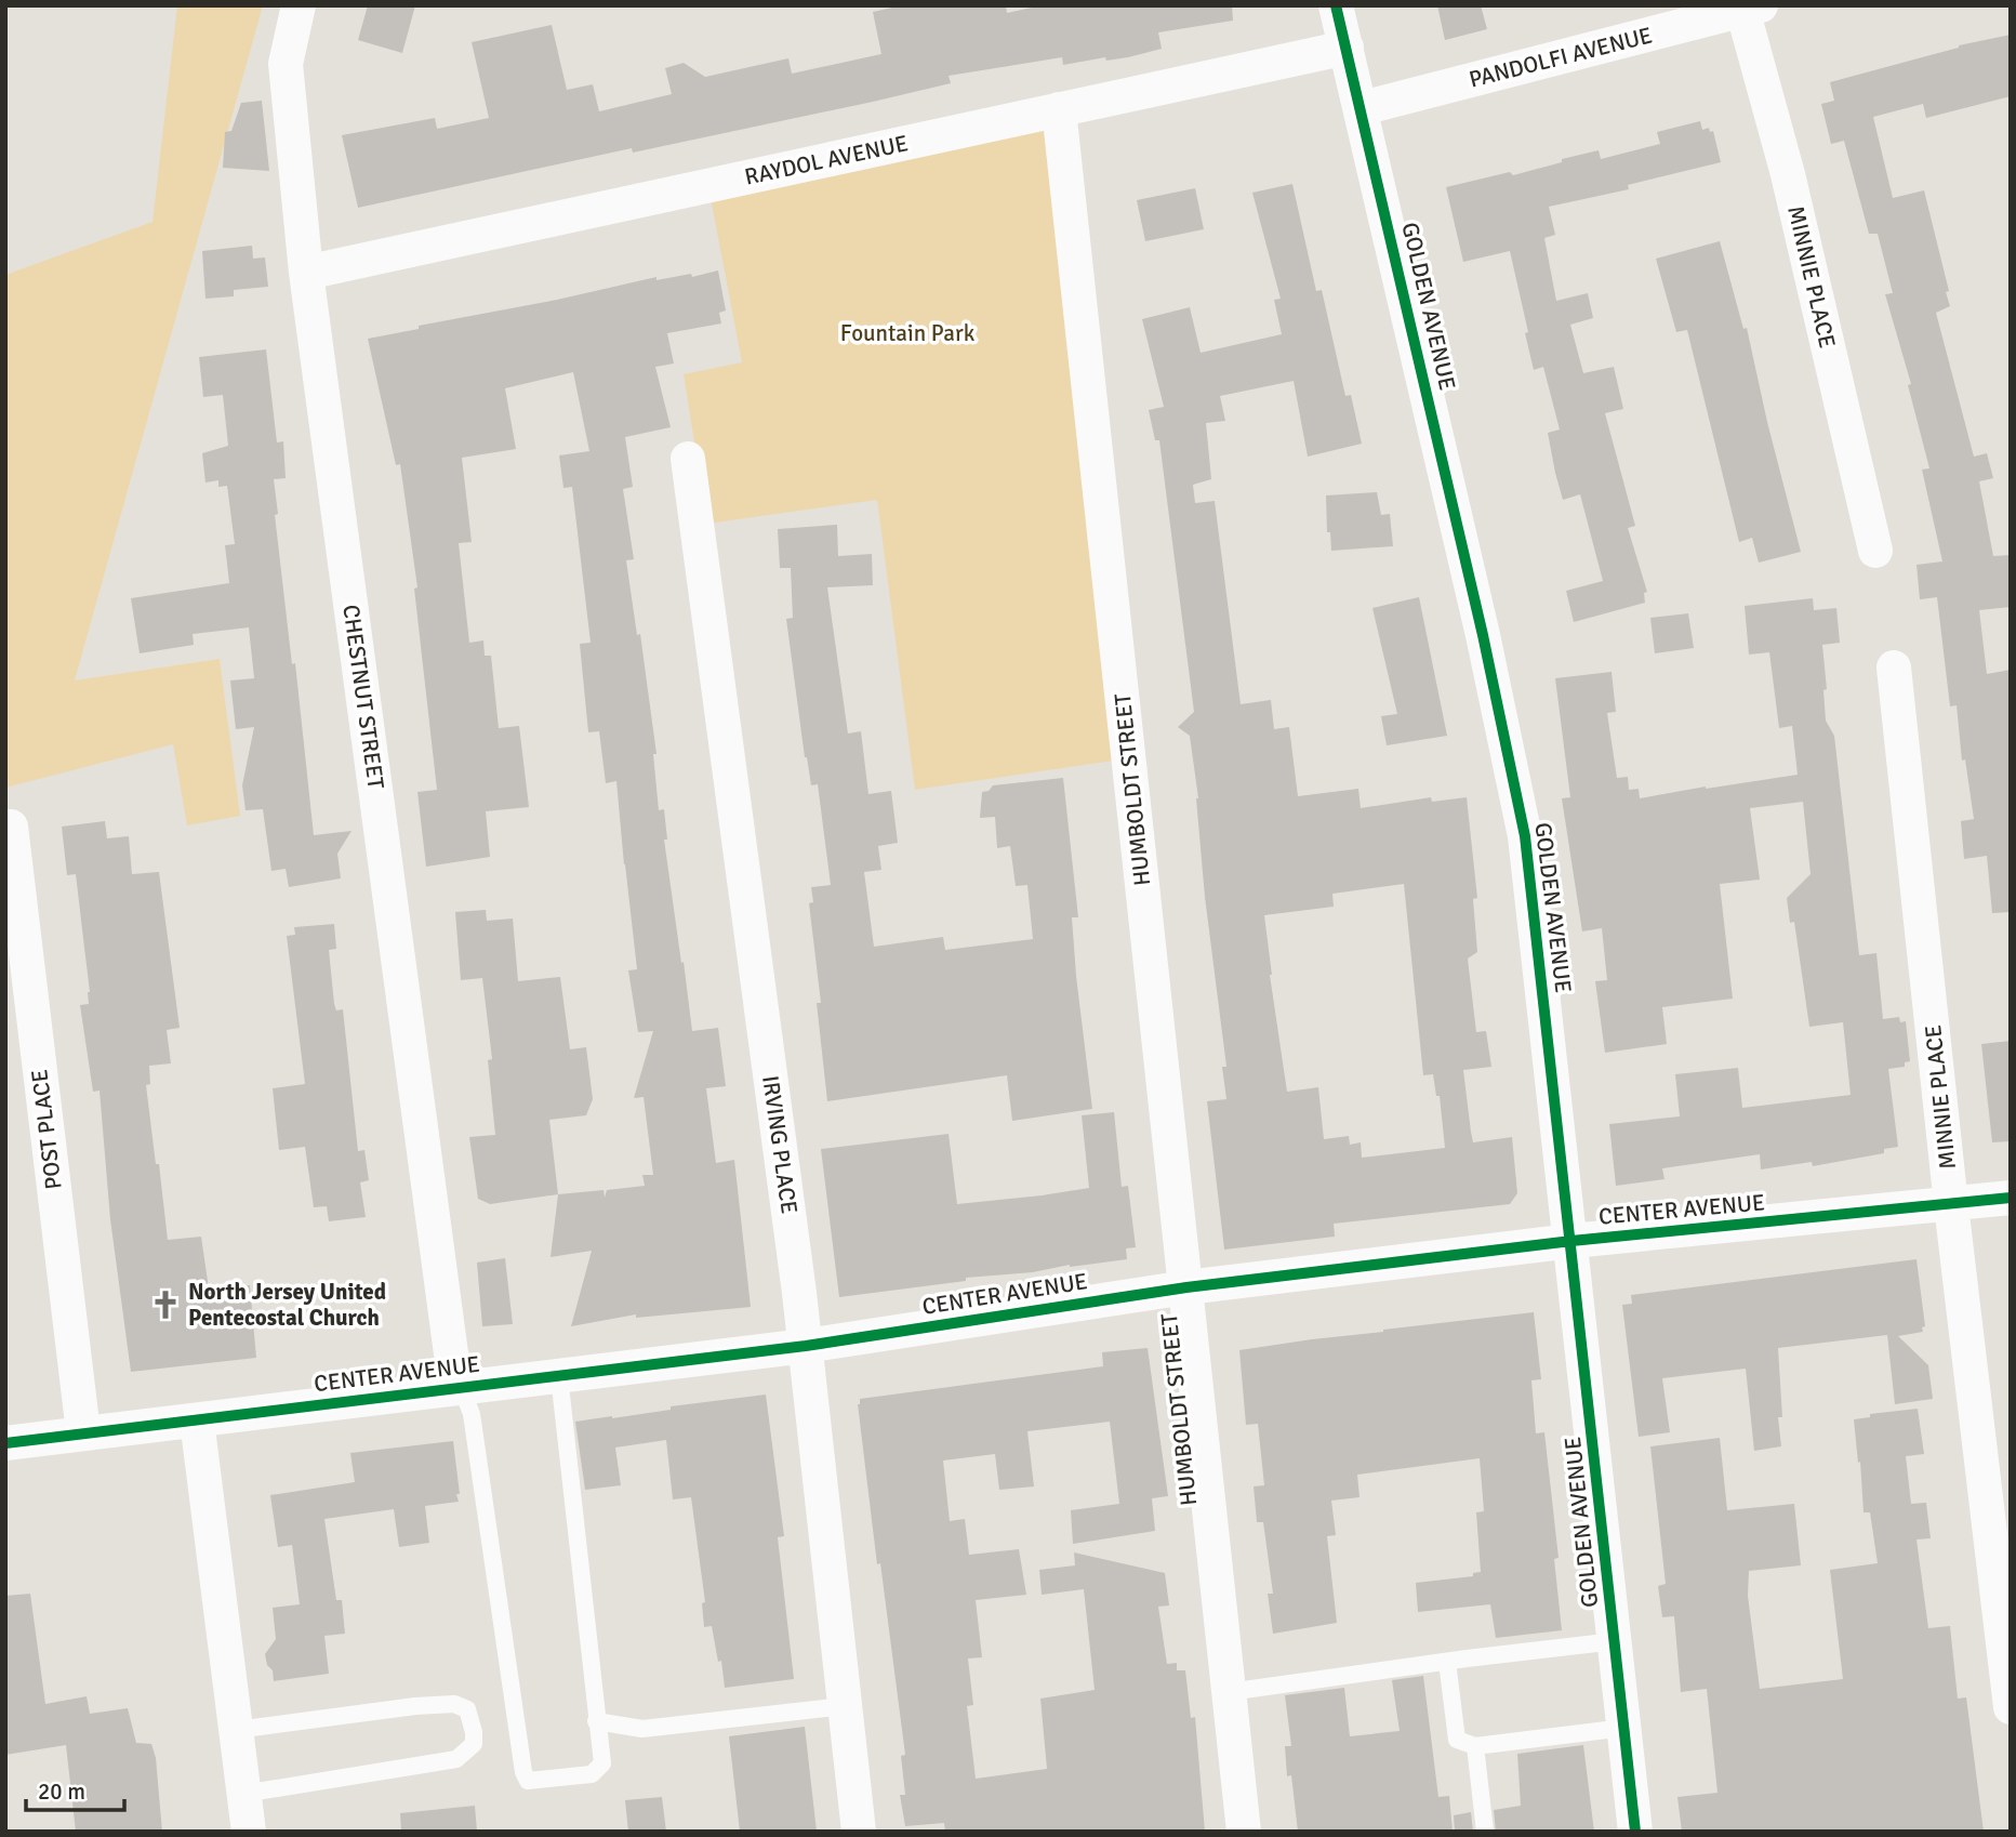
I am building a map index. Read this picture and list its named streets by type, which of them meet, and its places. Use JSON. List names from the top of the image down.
{
  "streets": {
    "street": [
      "PANDOLFI AVENUE",
      "RAYDOL AVENUE",
      "MINNIE PLACE",
      "GOLDEN AVENUE",
      "CHESTNUT STREET",
      "HUMBOLDT STREET",
      "POST PLACE",
      "IRVING PLACE",
      "CENTER AVENUE"
    ]
  },
  "crossings": [
    ["PANDOLFI AVENUE", "MINNIE PLACE"],
    ["PANDOLFI AVENUE", "GOLDEN AVENUE"],
    ["RAYDOL AVENUE", "GOLDEN AVENUE"],
    ["RAYDOL AVENUE", "CHESTNUT STREET"],
    ["RAYDOL AVENUE", "HUMBOLDT STREET"],
    ["MINNIE PLACE", "CENTER AVENUE"],
    ["GOLDEN AVENUE", "CENTER AVENUE"],
    ["CHESTNUT STREET", "CENTER AVENUE"],
    ["HUMBOLDT STREET", "CENTER AVENUE"],
    ["POST PLACE", "CENTER AVENUE"],
    ["IRVING PLACE", "CENTER AVENUE"]
  ],
  "parks": ["Fountain Park"],
  "places": {
    "church": ["North Jersey United Pentecostal Church"]
  },
  "scale_bar": "20 m"
}
